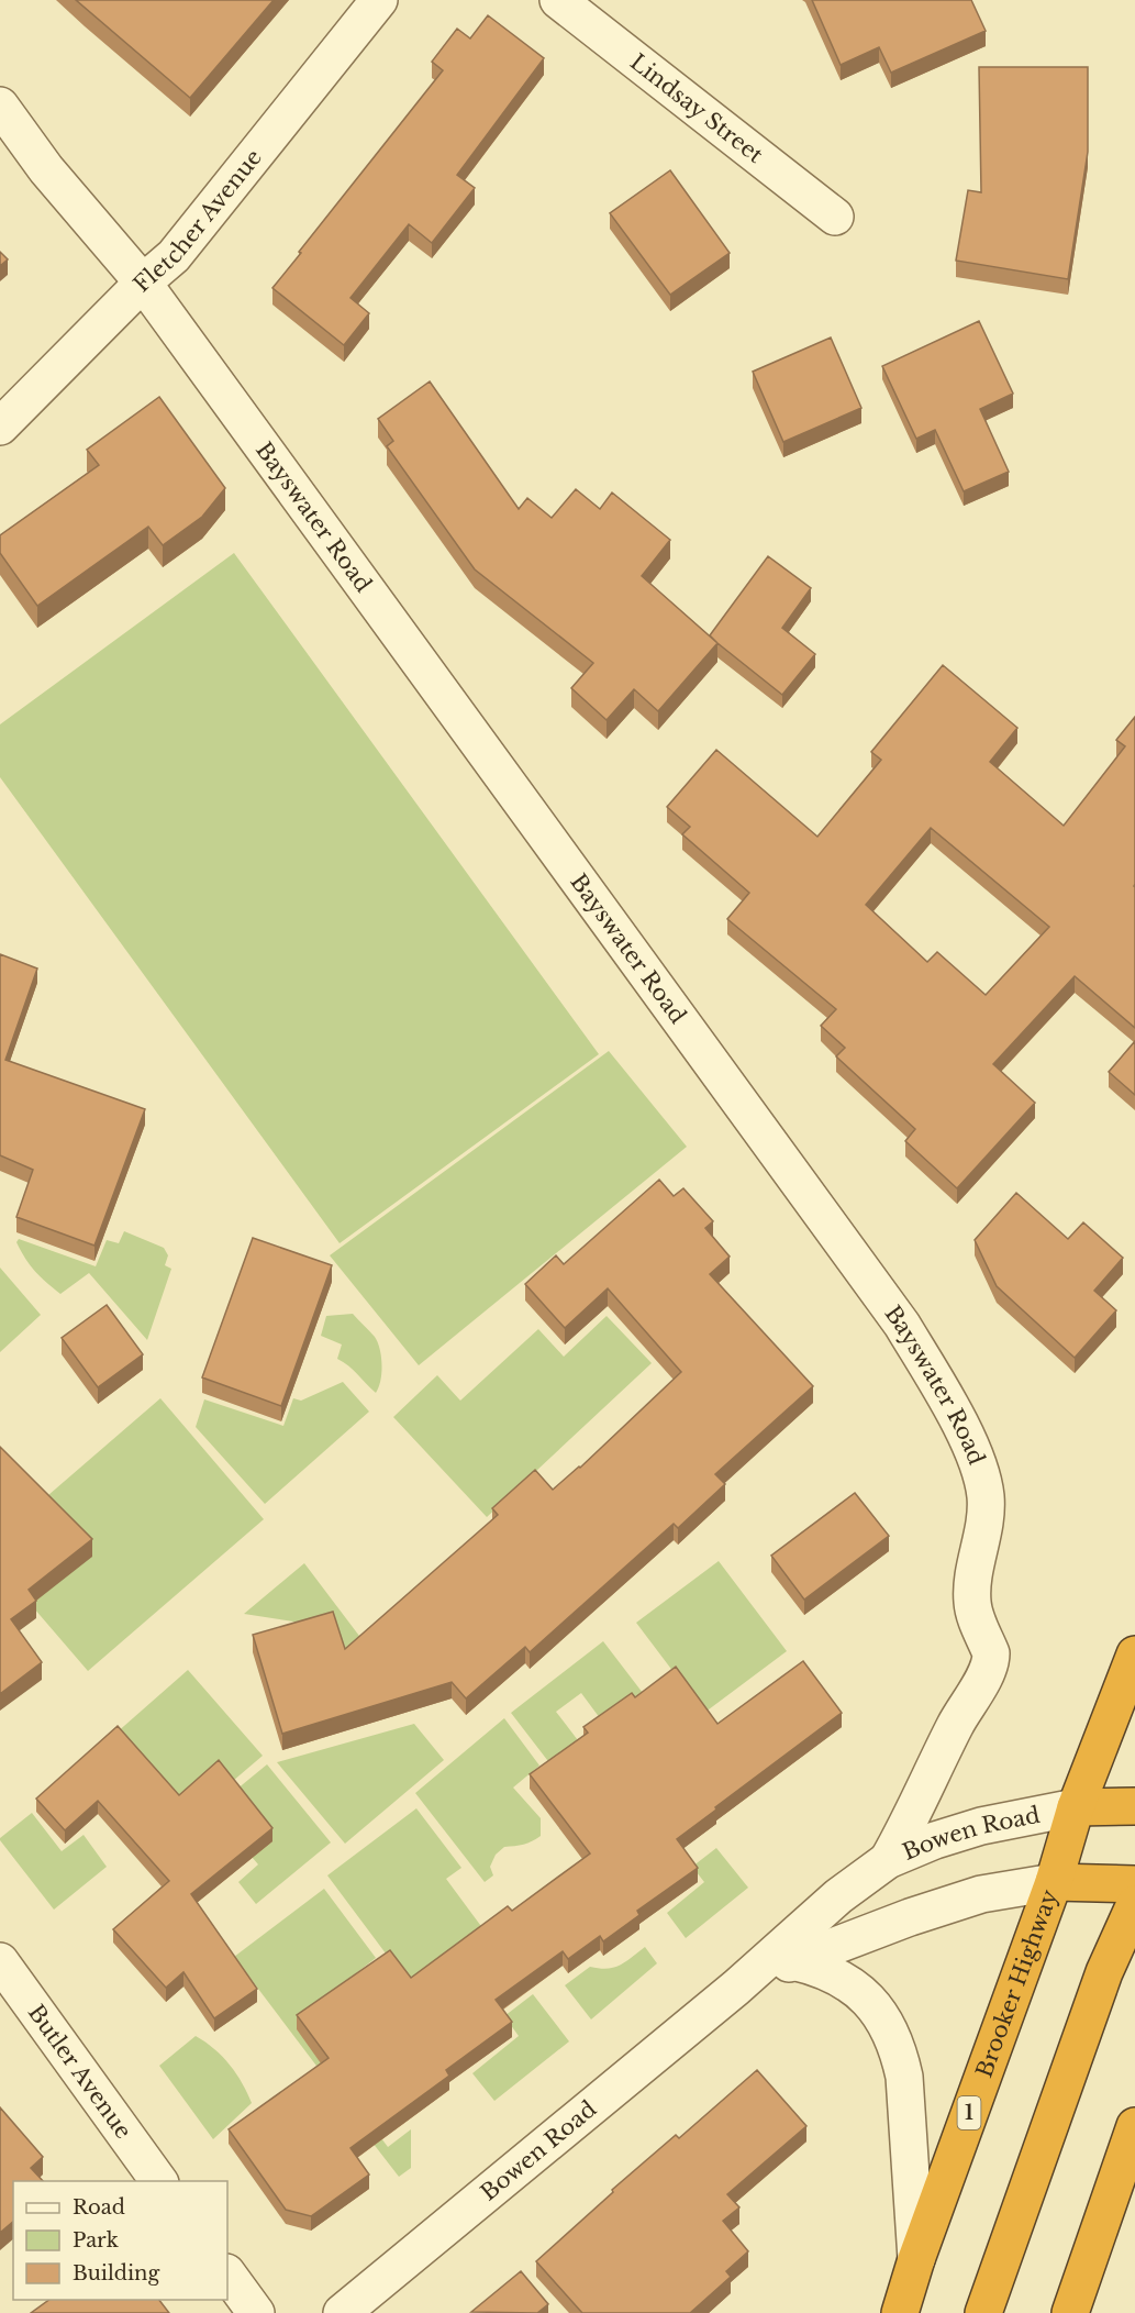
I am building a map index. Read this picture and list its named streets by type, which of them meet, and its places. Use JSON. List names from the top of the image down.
{
  "streets": {
    "highway": ["Bowen Road", "Brooker Highway", "1"],
    "street": [
      "Lindsay Street",
      "Fletcher Avenue",
      "Bayswater Road",
      "Butler Avenue"
    ]
  },
  "crossings": [
    ["Fletcher Avenue", "Bayswater Road"],
    ["Bayswater Road", "Bowen Road"],
    ["Bowen Road", "Brooker Highway"]
  ],
  "legend": ["Road", "Park", "Building"]
}
